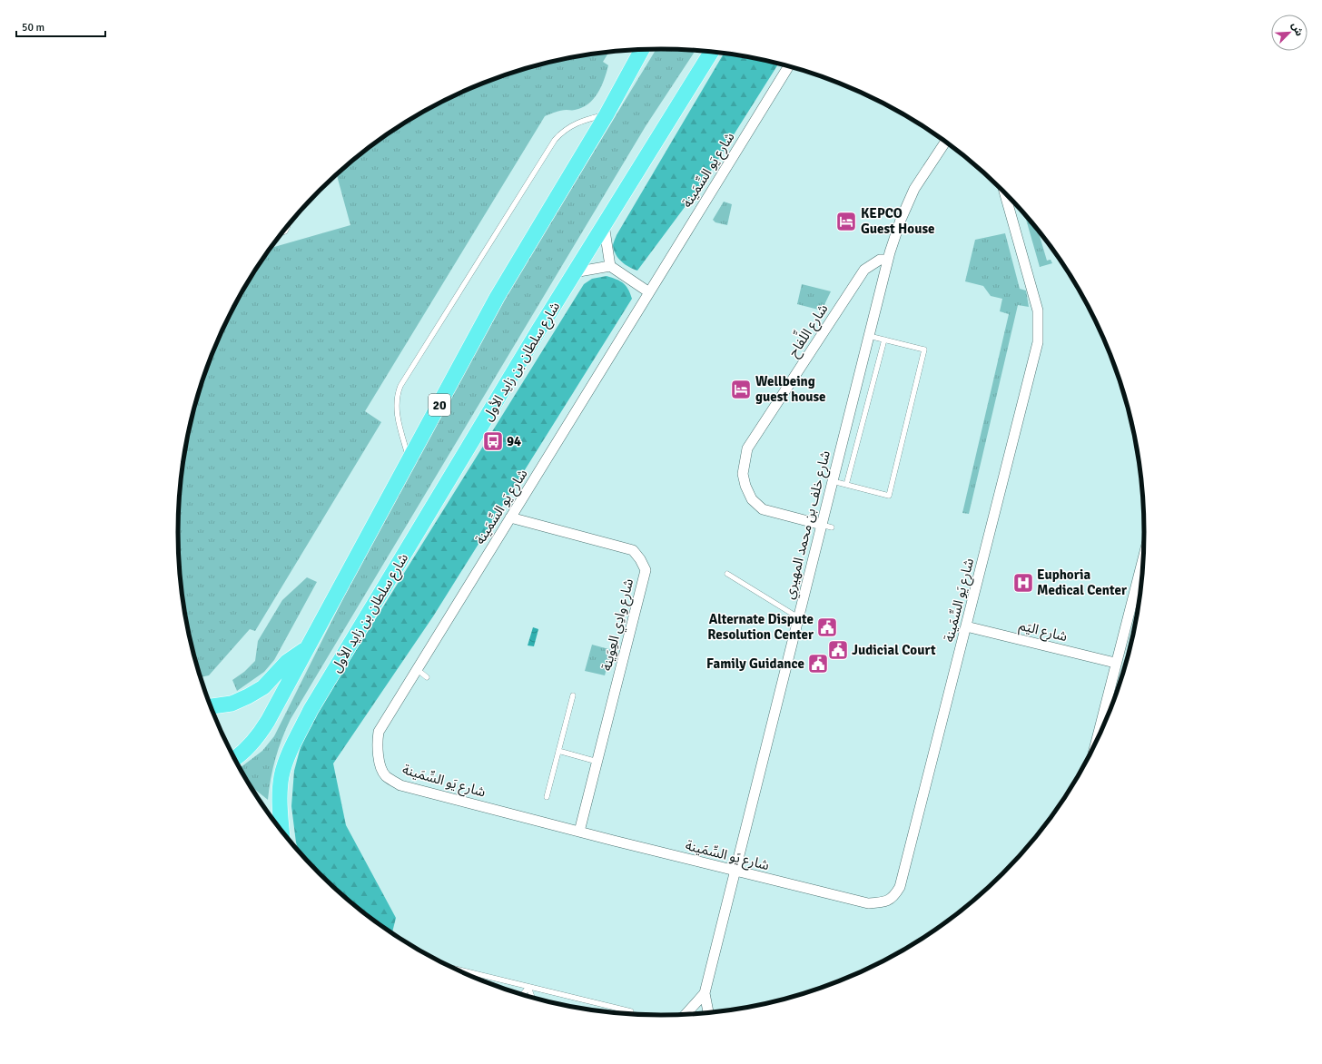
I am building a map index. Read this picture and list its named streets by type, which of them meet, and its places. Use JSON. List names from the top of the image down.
{
  "streets": {
    "main road": ["شارع سلطان بن زايد الأول", "20"],
    "street": [
      "شارع يَو السِّمَينة",
      "شارع اللِّفاح",
      "شارع خلف بن محمد المهيري",
      "شارع وادِي العِوَينة",
      "شارع اليَم"
    ]
  },
  "crossings": [
    ["شارع يَو السِّمَينة", "شارع خلف بن محمد المهيري"],
    ["شارع يَو السِّمَينة", "شارع وادِي العِوَينة"],
    ["شارع يَو السِّمَينة", "شارع اليَم"],
    ["شارع اللِّفاح", "شارع خلف بن محمد المهيري"]
  ],
  "places": {
    "hotel": ["KEPCO Guest House", "Wellbeing guest house"],
    "bus stop": ["94"],
    "hospital": ["Euphoria Medical Center"],
    "public building": ["Alternate Dispute Resolution Center", "Judicial Court", "Family Guidance"]
  },
  "scale_bar": "50 m",
  "north": "top right"
}
